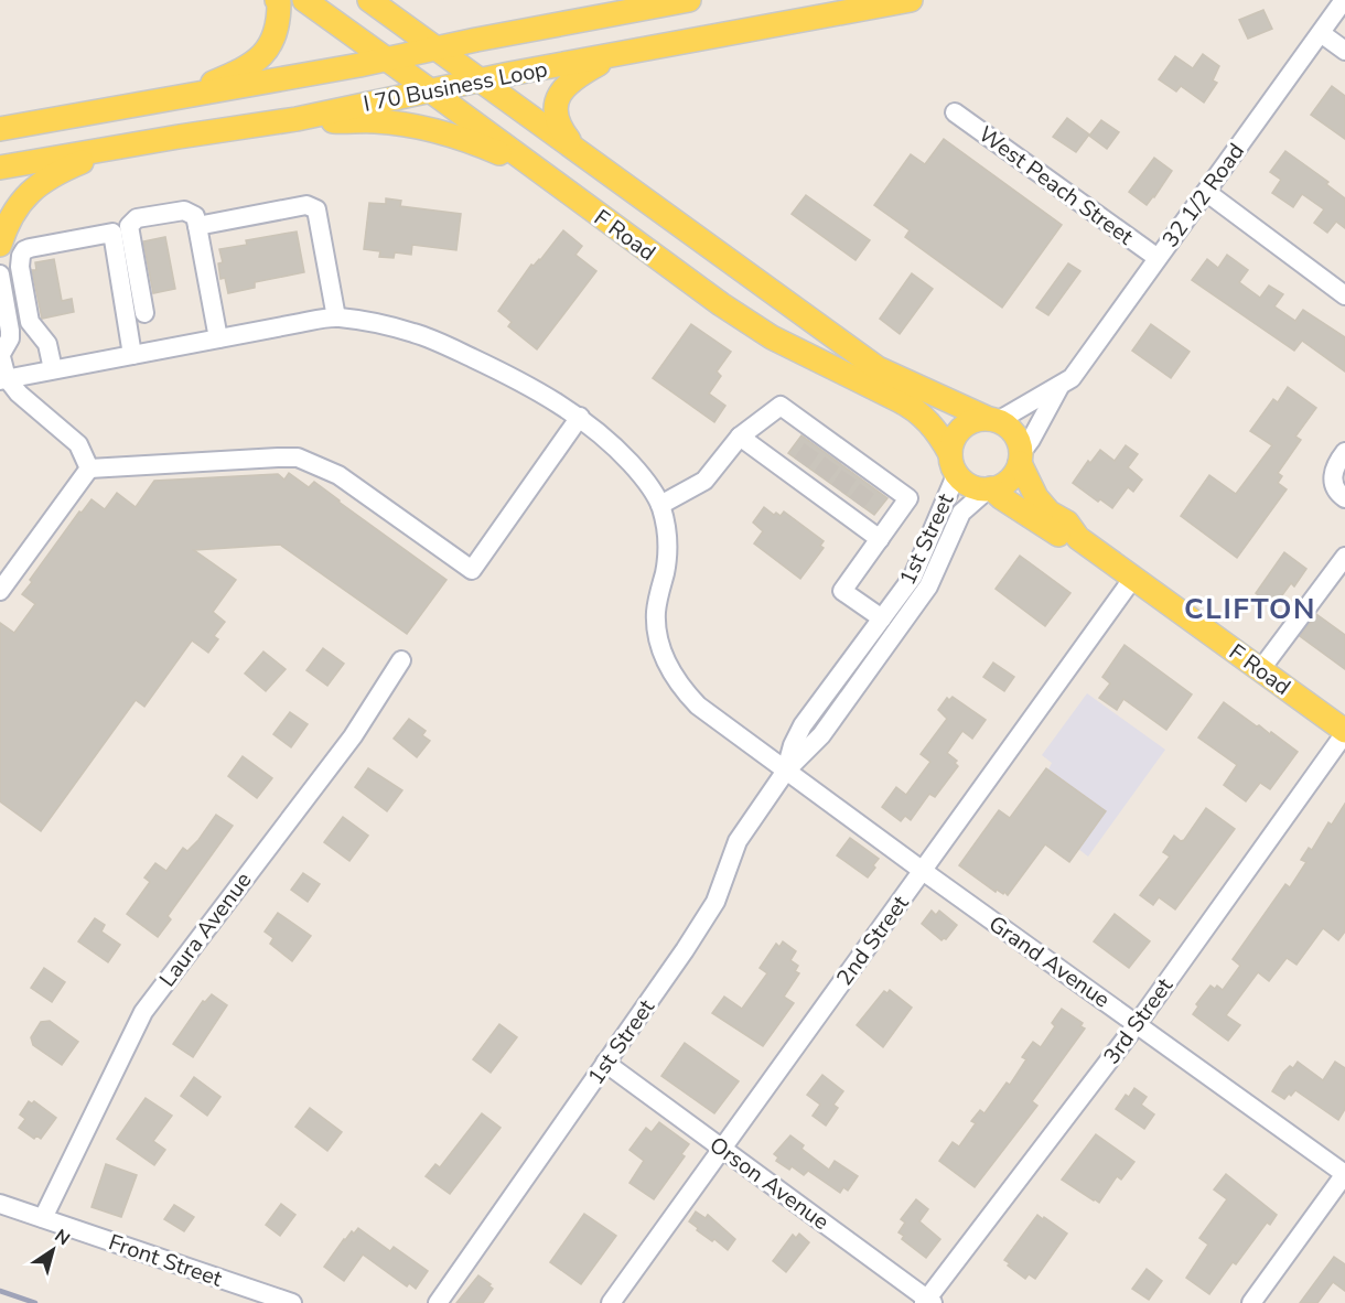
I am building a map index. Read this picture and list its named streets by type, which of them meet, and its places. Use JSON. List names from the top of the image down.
{
  "streets": {
    "main road": ["I 70 Business Loop", "F Road"],
    "street": [
      "West Peach Street",
      "32 1/2 Road",
      "1st Street",
      "Laura Avenue",
      "2nd Street",
      "Grand Avenue",
      "3rd Street",
      "Orson Avenue",
      "Front Street"
    ]
  },
  "crossings": [
    ["I 70 Business Loop", "F Road"],
    ["West Peach Street", "32 1/2 Road"],
    ["32 1/2 Road", "F Road"],
    ["32 1/2 Road", "1st Street"],
    ["F Road", "1st Street"],
    ["F Road", "2nd Street"],
    ["F Road", "3rd Street"],
    ["1st Street", "Grand Avenue"],
    ["1st Street", "Orson Avenue"],
    ["Laura Avenue", "Front Street"],
    ["2nd Street", "Grand Avenue"],
    ["2nd Street", "Orson Avenue"],
    ["Grand Avenue", "3rd Street"],
    ["3rd Street", "Orson Avenue"]
  ],
  "districts": ["CLIFTON"],
  "north": "top right"
}
